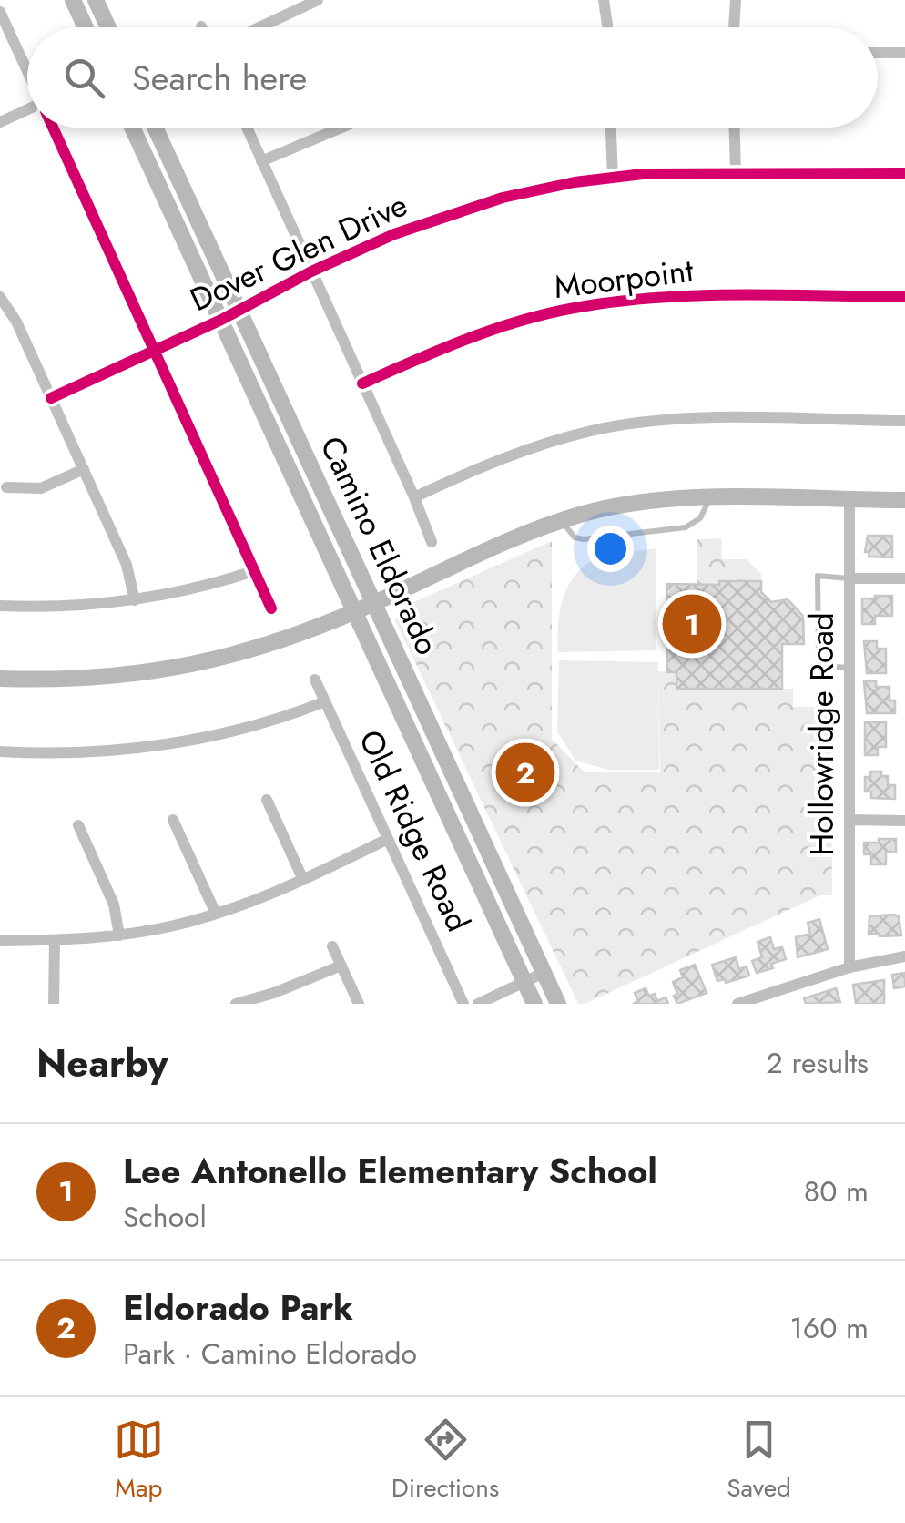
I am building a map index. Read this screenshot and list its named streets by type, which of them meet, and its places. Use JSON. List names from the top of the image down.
{
  "streets": {
    "main road": ["Camino Eldorado"],
    "street": [
      "Dover Glen Drive",
      "Moorpoint",
      "Hollowridge Road",
      "Old Ridge Road"
    ]
  },
  "crossings": [
    ["Dover Glen Drive", "Camino Eldorado"]
  ],
  "page": {
    "search": "Search here",
    "pins": ["1", "2"],
    "heading": ["Nearby", "2 results"],
    "list": [
      {
        "mark": "1",
        "name": "Lee Antonello Elementary School",
        "note": "School",
        "value": "80 m"
      },
      {
        "mark": "2",
        "name": "Eldorado Park",
        "note": "Park · Camino Eldorado",
        "value": "160 m"
      }
    ],
    "nav": ["Map", "Directions", "Saved"]
  }
}
